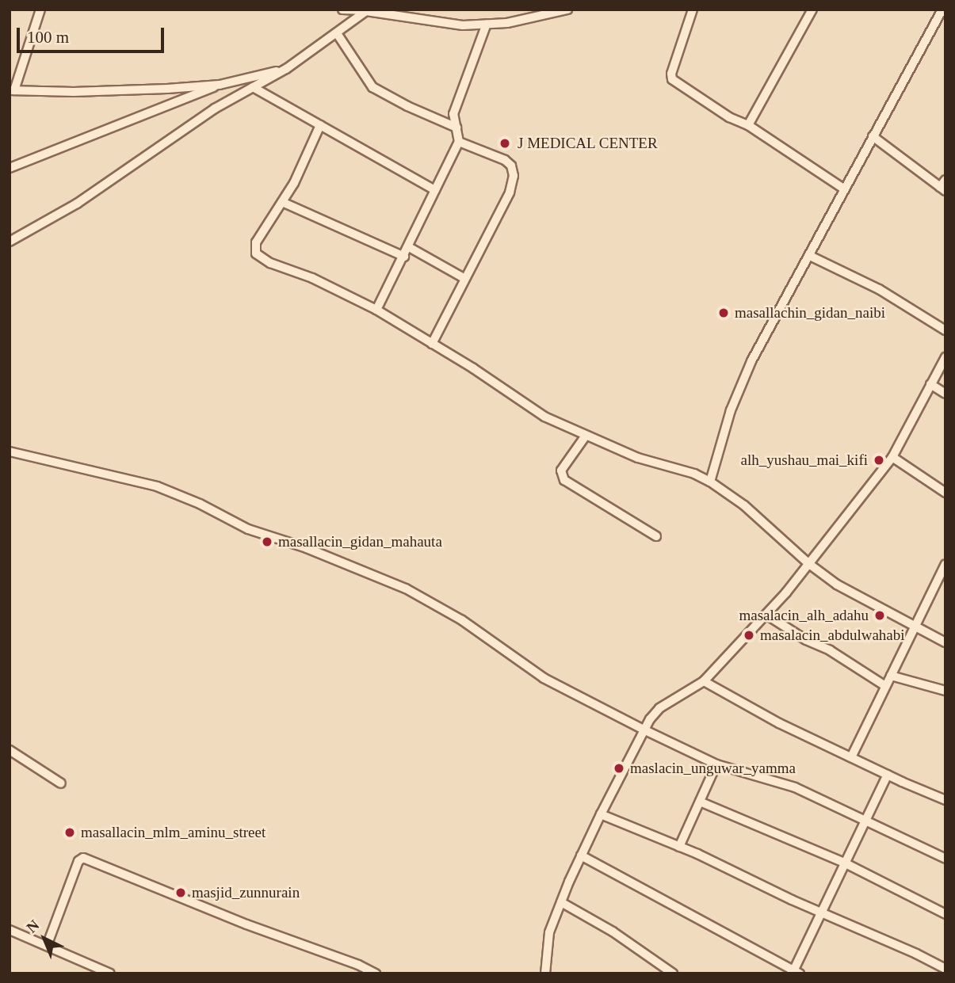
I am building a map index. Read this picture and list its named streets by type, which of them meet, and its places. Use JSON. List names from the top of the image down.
{
  "places": [
    "J MEDICAL CENTER",
    "masallachin_gidan_naibi",
    "alh_yushau_mai_kifi",
    "masallacin_gidan_mahauta",
    "masalacin_alh_adahu",
    "masalacin_abdulwahabi",
    "maslacin_unguwar_yamma",
    "masallacin_mlm_aminu_street",
    "masjid_zunnurain"
  ],
  "scale_bar": "100 m",
  "north": "top left"
}
